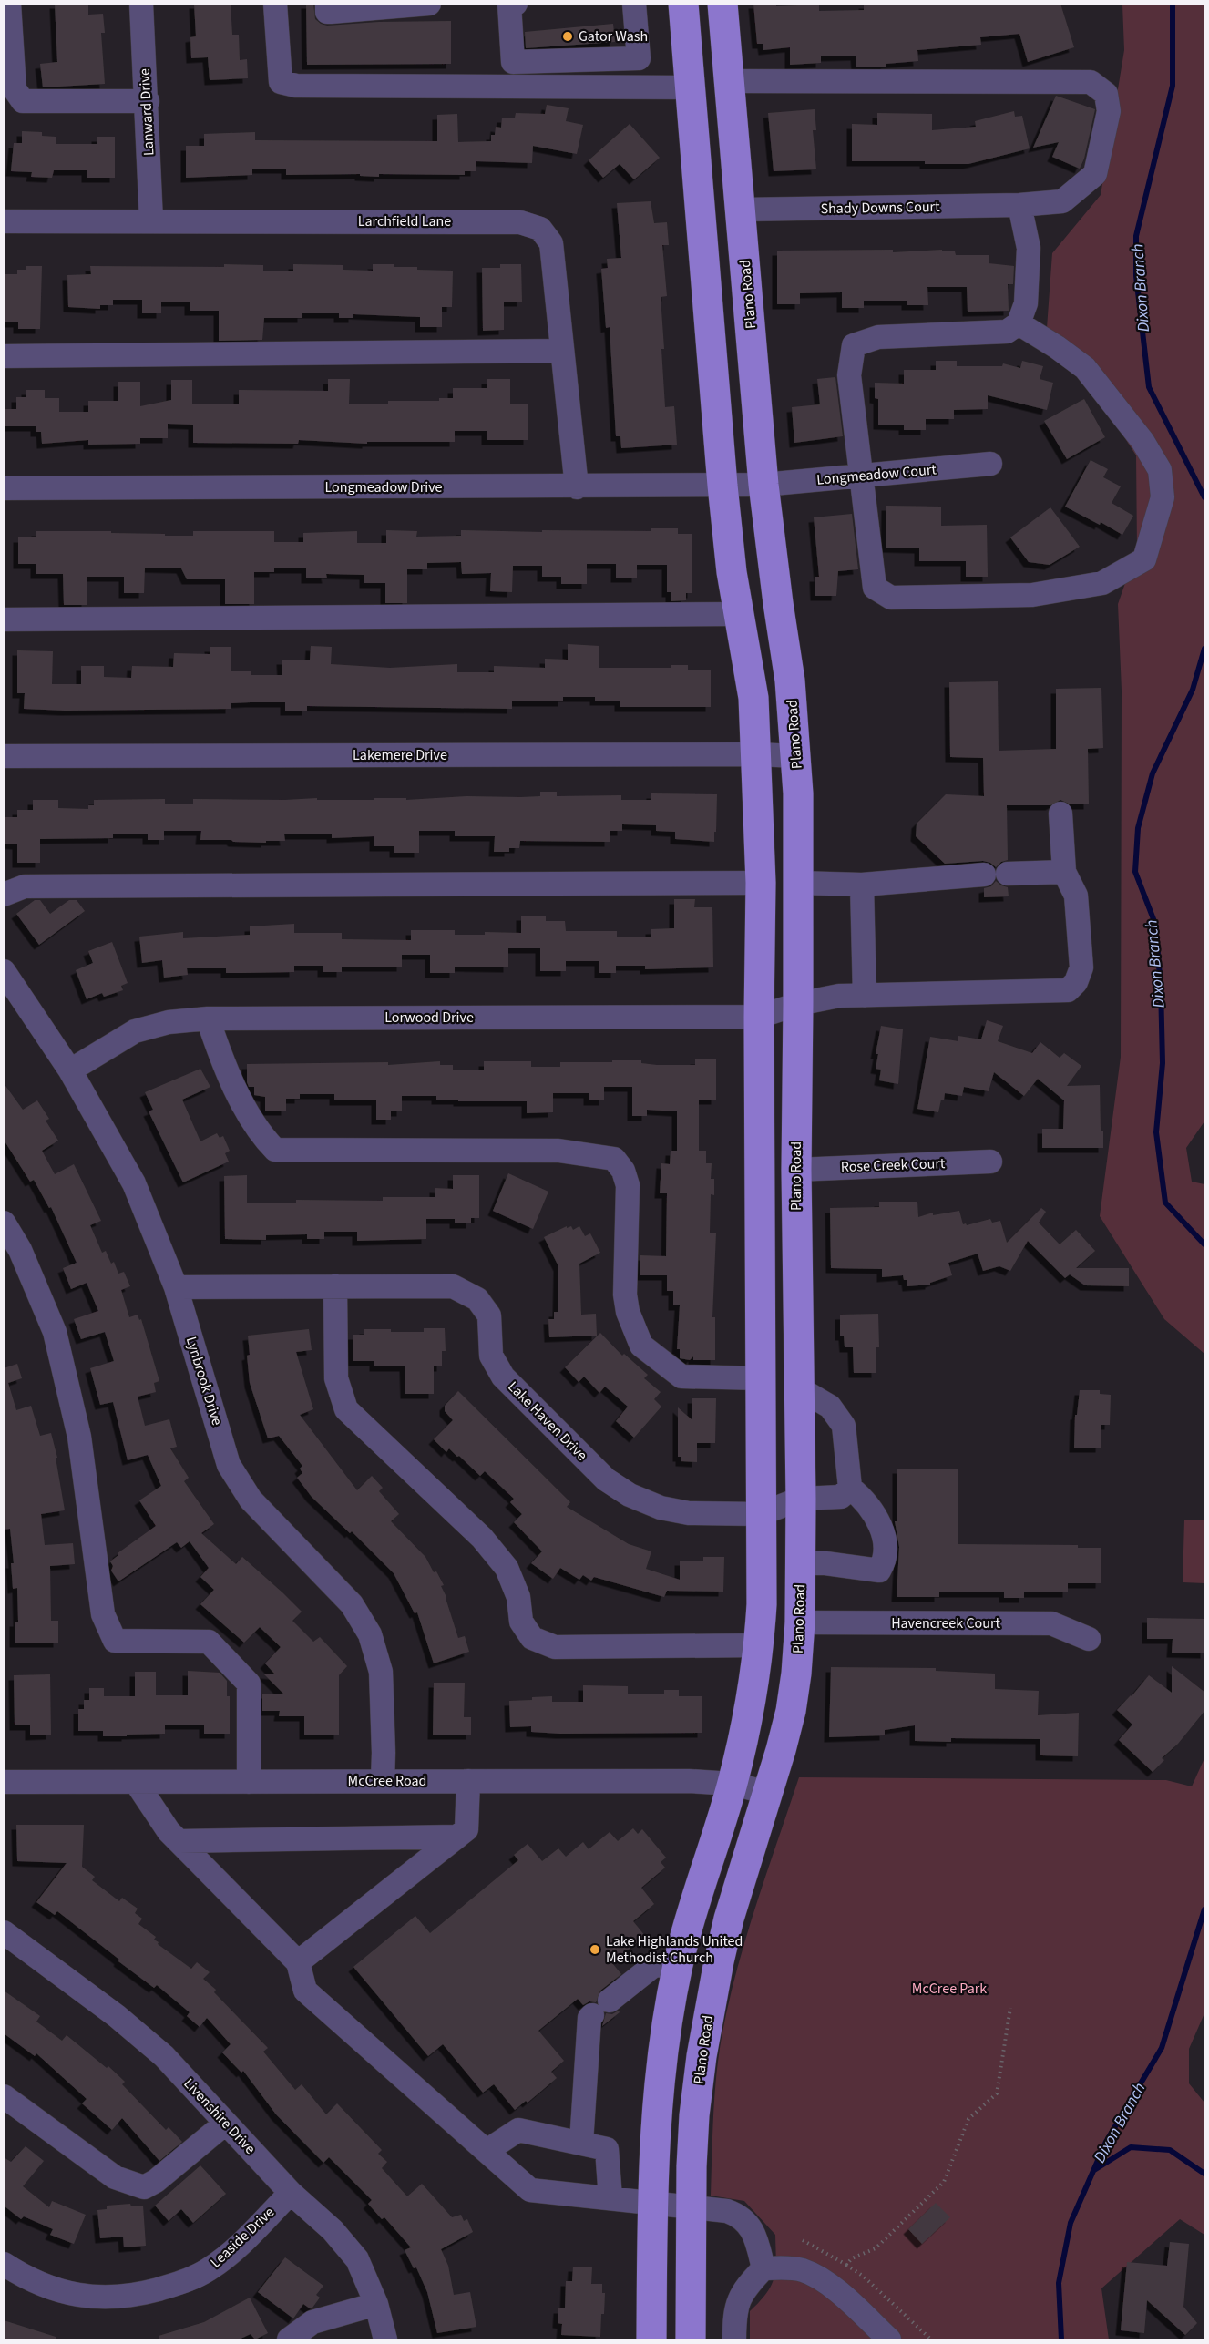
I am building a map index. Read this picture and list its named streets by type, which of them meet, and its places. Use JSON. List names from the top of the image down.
{
  "streets": {
    "main road": ["Plano Road"],
    "street": [
      "Lanward Drive",
      "Shady Downs Court",
      "Larchfield Lane",
      "Longmeadow Court",
      "Longmeadow Drive",
      "Lakemere Drive",
      "Lorwood Drive",
      "Rose Creek Court",
      "Lynbrook Drive",
      "Lake Haven Drive",
      "Havencreek Court",
      "McCree Road",
      "Livenshire Drive",
      "Leaside Drive"
    ]
  },
  "crossings": [
    ["Lanward Drive", "Larchfield Lane"],
    ["Shady Downs Court", "Plano Road"],
    ["Larchfield Lane", "Longmeadow Drive"],
    ["Plano Road", "Longmeadow Court"],
    ["Plano Road", "Longmeadow Drive"],
    ["Plano Road", "Lakemere Drive"],
    ["Plano Road", "Lorwood Drive"],
    ["Plano Road", "Rose Creek Court"],
    ["Plano Road", "Lake Haven Drive"],
    ["Plano Road", "Havencreek Court"],
    ["Plano Road", "McCree Road"],
    ["Longmeadow Court", "Longmeadow Drive"],
    ["Lorwood Drive", "Lynbrook Drive"],
    ["Lynbrook Drive", "Lake Haven Drive"],
    ["Lynbrook Drive", "McCree Road"],
    ["Livenshire Drive", "Leaside Drive"]
  ],
  "water": ["Dixon Branch"],
  "parks": ["McCree Park"],
  "places": ["Gator Wash", "Lake Highlands United Methodist Church"]
}
